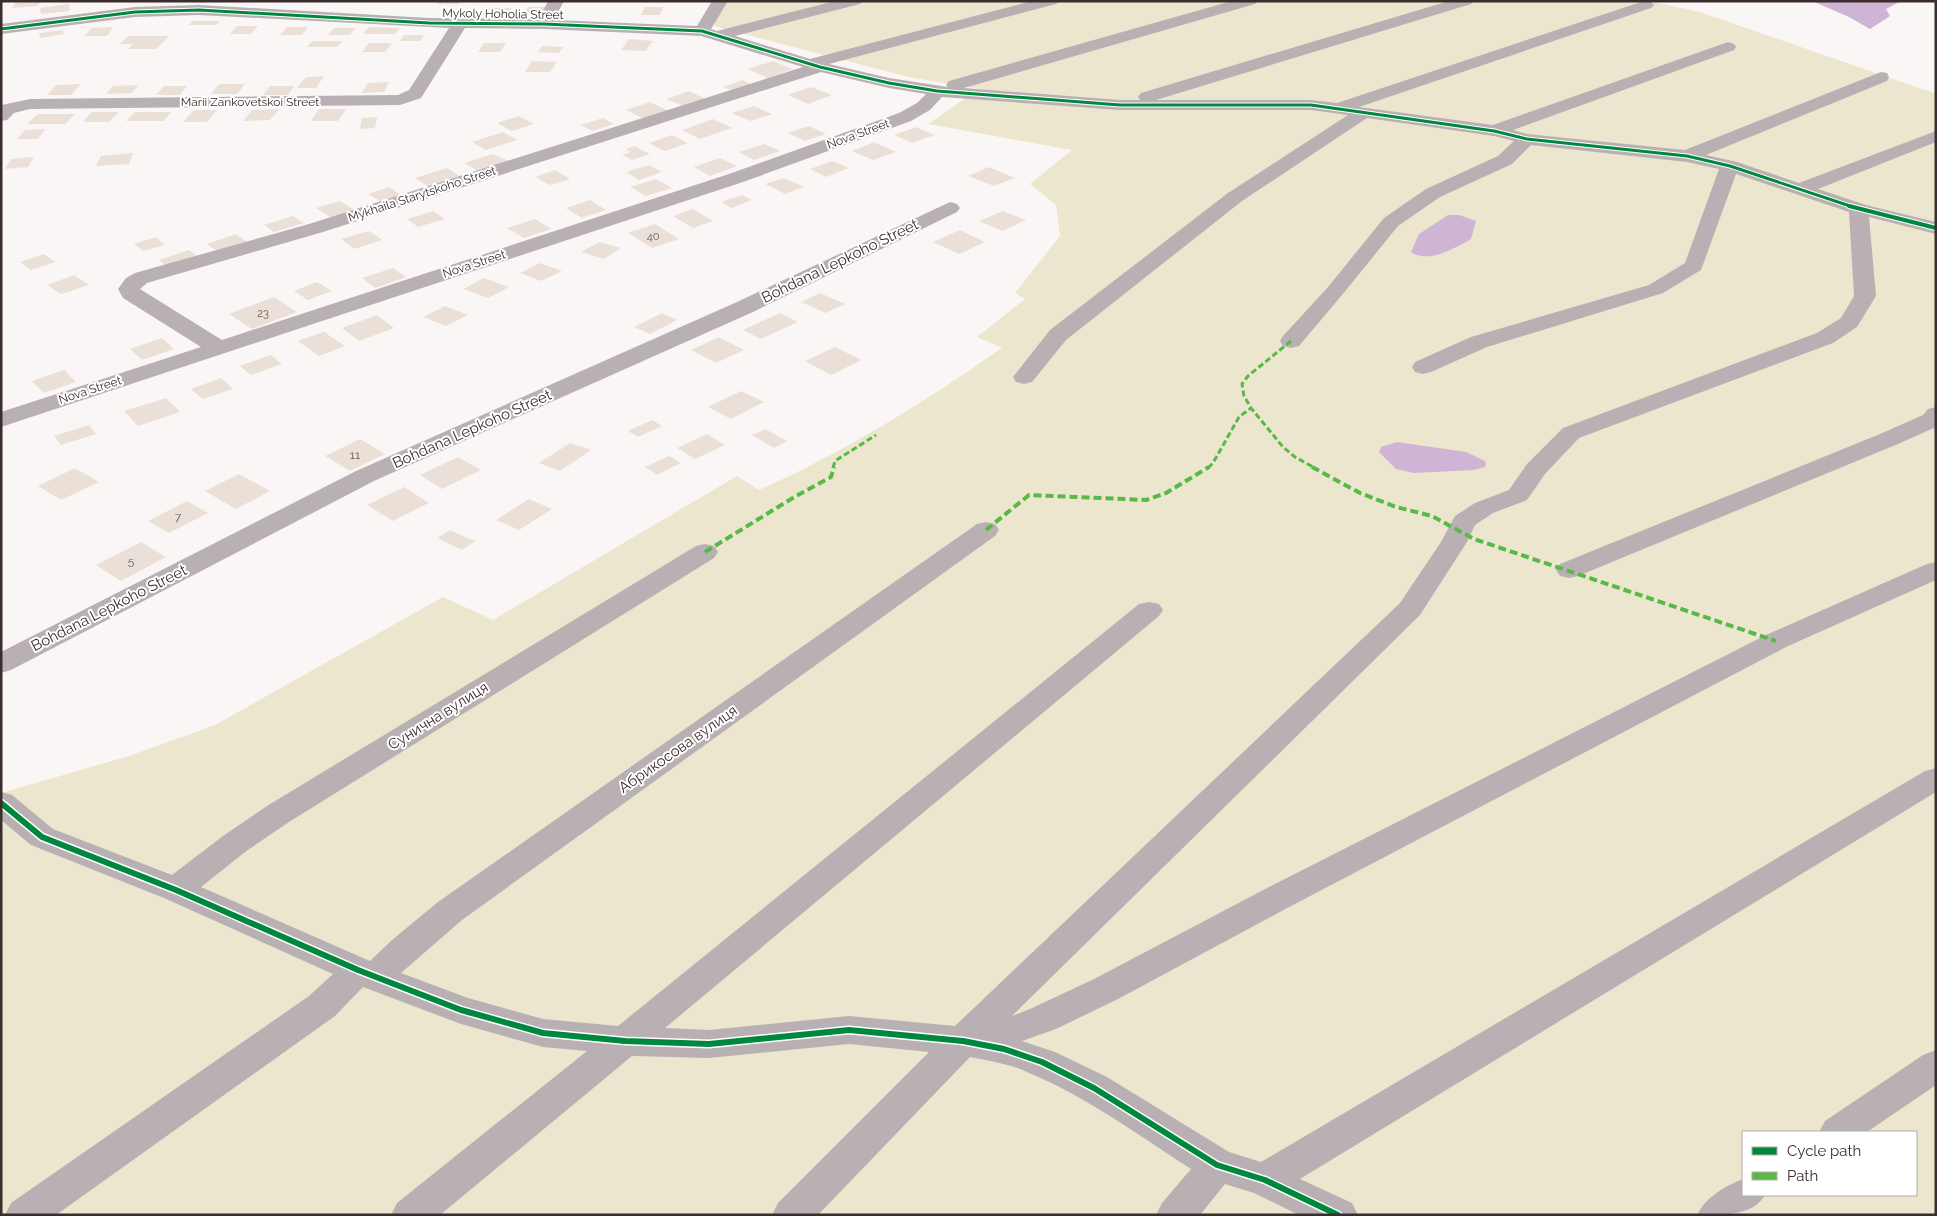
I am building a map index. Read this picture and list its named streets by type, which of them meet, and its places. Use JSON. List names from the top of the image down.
{
  "streets": {
    "street": [
      "Mykoly Hoholia Street",
      "Marii Zankovetskoi Street",
      "Nova Street",
      "Mykhaila Starytskoho Street",
      "Bohdana Lepkoho Street",
      "Сунична вулиця",
      "Абрикосова вулиця"
    ]
  },
  "crossings": [
    ["Mykoly Hoholia Street", "Marii Zankovetskoi Street"],
    ["Mykoly Hoholia Street", "Nova Street"],
    ["Mykoly Hoholia Street", "Mykhaila Starytskoho Street"],
    ["Nova Street", "Mykhaila Starytskoho Street"]
  ],
  "house_numbers": [
    "40",
    "23",
    "11",
    "7",
    "5"
  ],
  "legend": ["Cycle path", "Path"]
}
